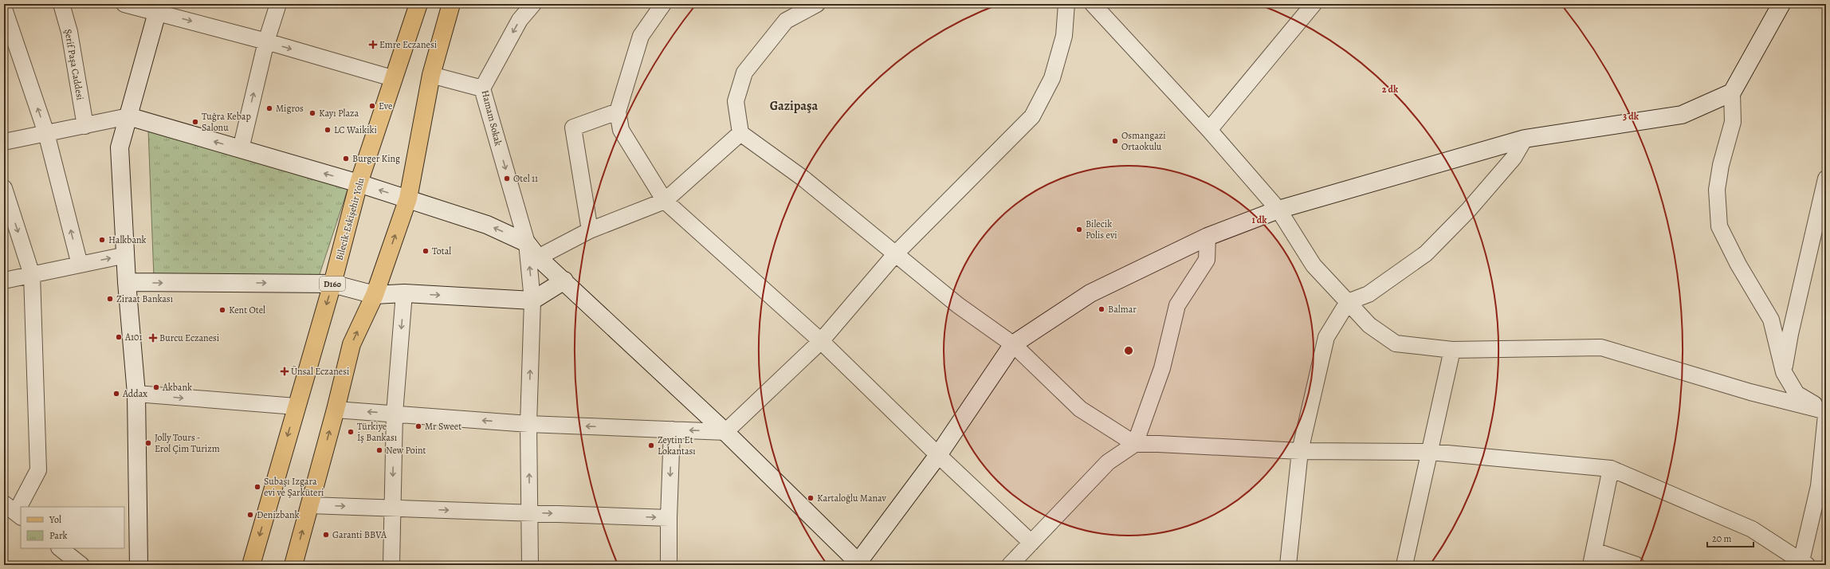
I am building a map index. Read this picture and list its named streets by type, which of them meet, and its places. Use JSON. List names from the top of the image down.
{
  "streets": {
    "main road": ["Bilecik-Eskişehir Yolu", "D160"],
    "street": ["Şerif Paşa Caddesi", "Hamam Sokak"]
  },
  "districts": ["Gazipaşa"],
  "places": {
    "health": ["Emre Eczanesi", "Burcu Eczanesi", "Ünsal Eczanesi"],
    "other": [
      "Eve",
      "Migros",
      "Kayı Plaza",
      "Tuğra Kebap Salonu",
      "LC Waikiki",
      "Osmangazi Ortaokulu",
      "Burger King",
      "Otel 11",
      "Bilecik Polis evi",
      "Halkbank",
      "Total",
      "Ziraat Bankası",
      "Balmar",
      "Kent Otel",
      "A101",
      "Akbank",
      "Addax",
      "Mr Sweet",
      "Türkiye İş Bankası",
      "Jolly Tours - Erol Çim Turizm",
      "Zeytin Et Lokantası",
      "New Point",
      "Subaşı Izgara evi ve Şarküteri",
      "Kartaloğlu Manav",
      "Denizbank",
      "Garanti BBVA"
    ]
  },
  "legend": ["Yol", "Park"],
  "scale_bar": "20 m",
  "rings": ["2 dk", "3 dk", "1 dk"]
}
